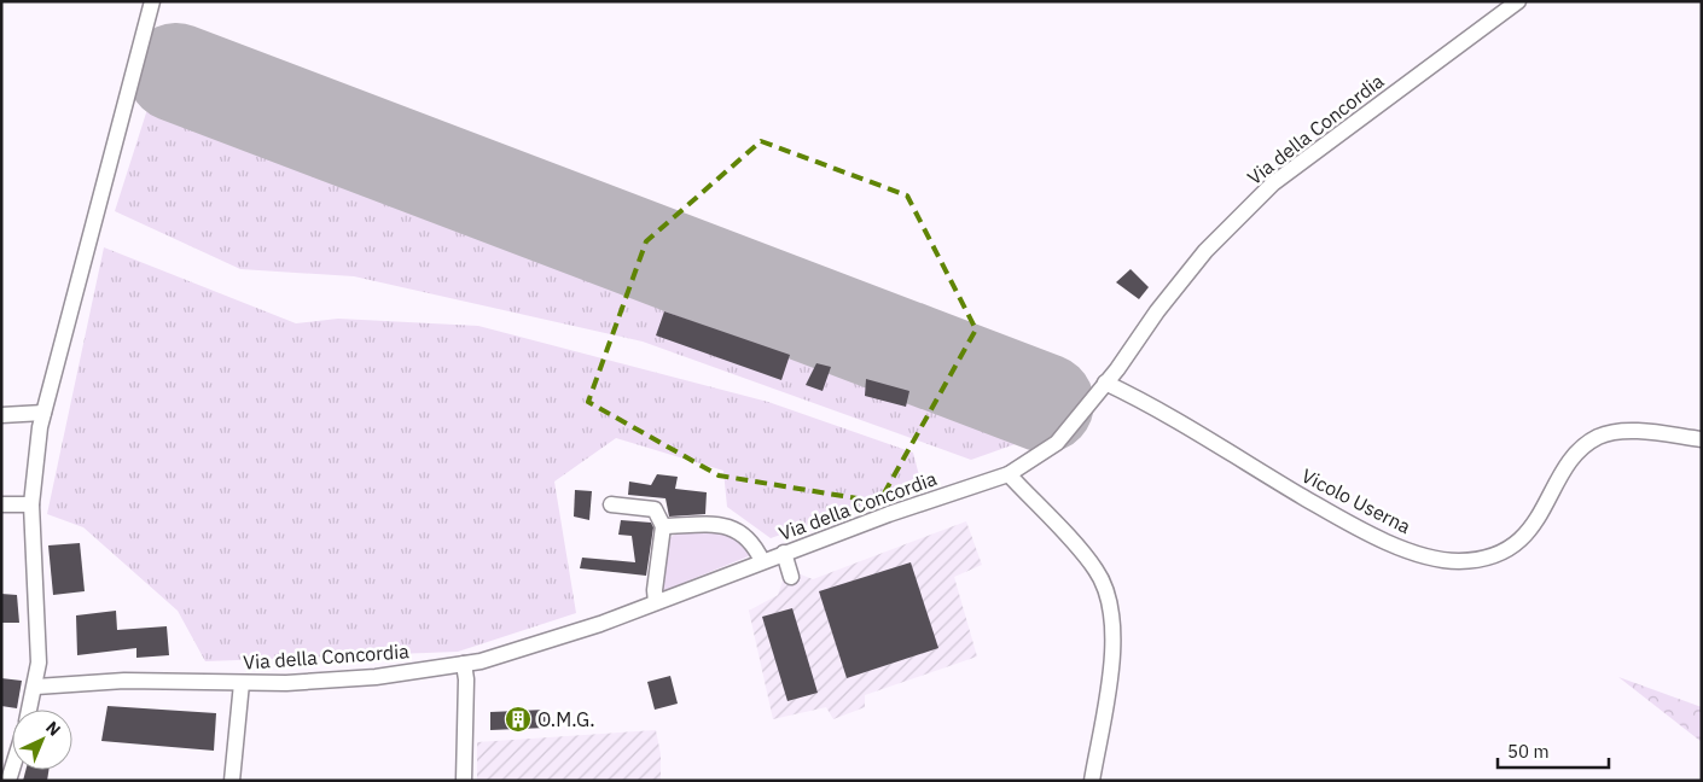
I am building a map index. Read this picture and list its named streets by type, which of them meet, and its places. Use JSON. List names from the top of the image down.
{
  "streets": {
    "street": ["Via della Concordia", "Vicolo Userna"]
  },
  "crossings": [
    ["Via della Concordia", "Vicolo Userna"]
  ],
  "places": {
    "building": ["O.M.G."]
  },
  "scale_bar": "50 m",
  "north": "top right"
}
